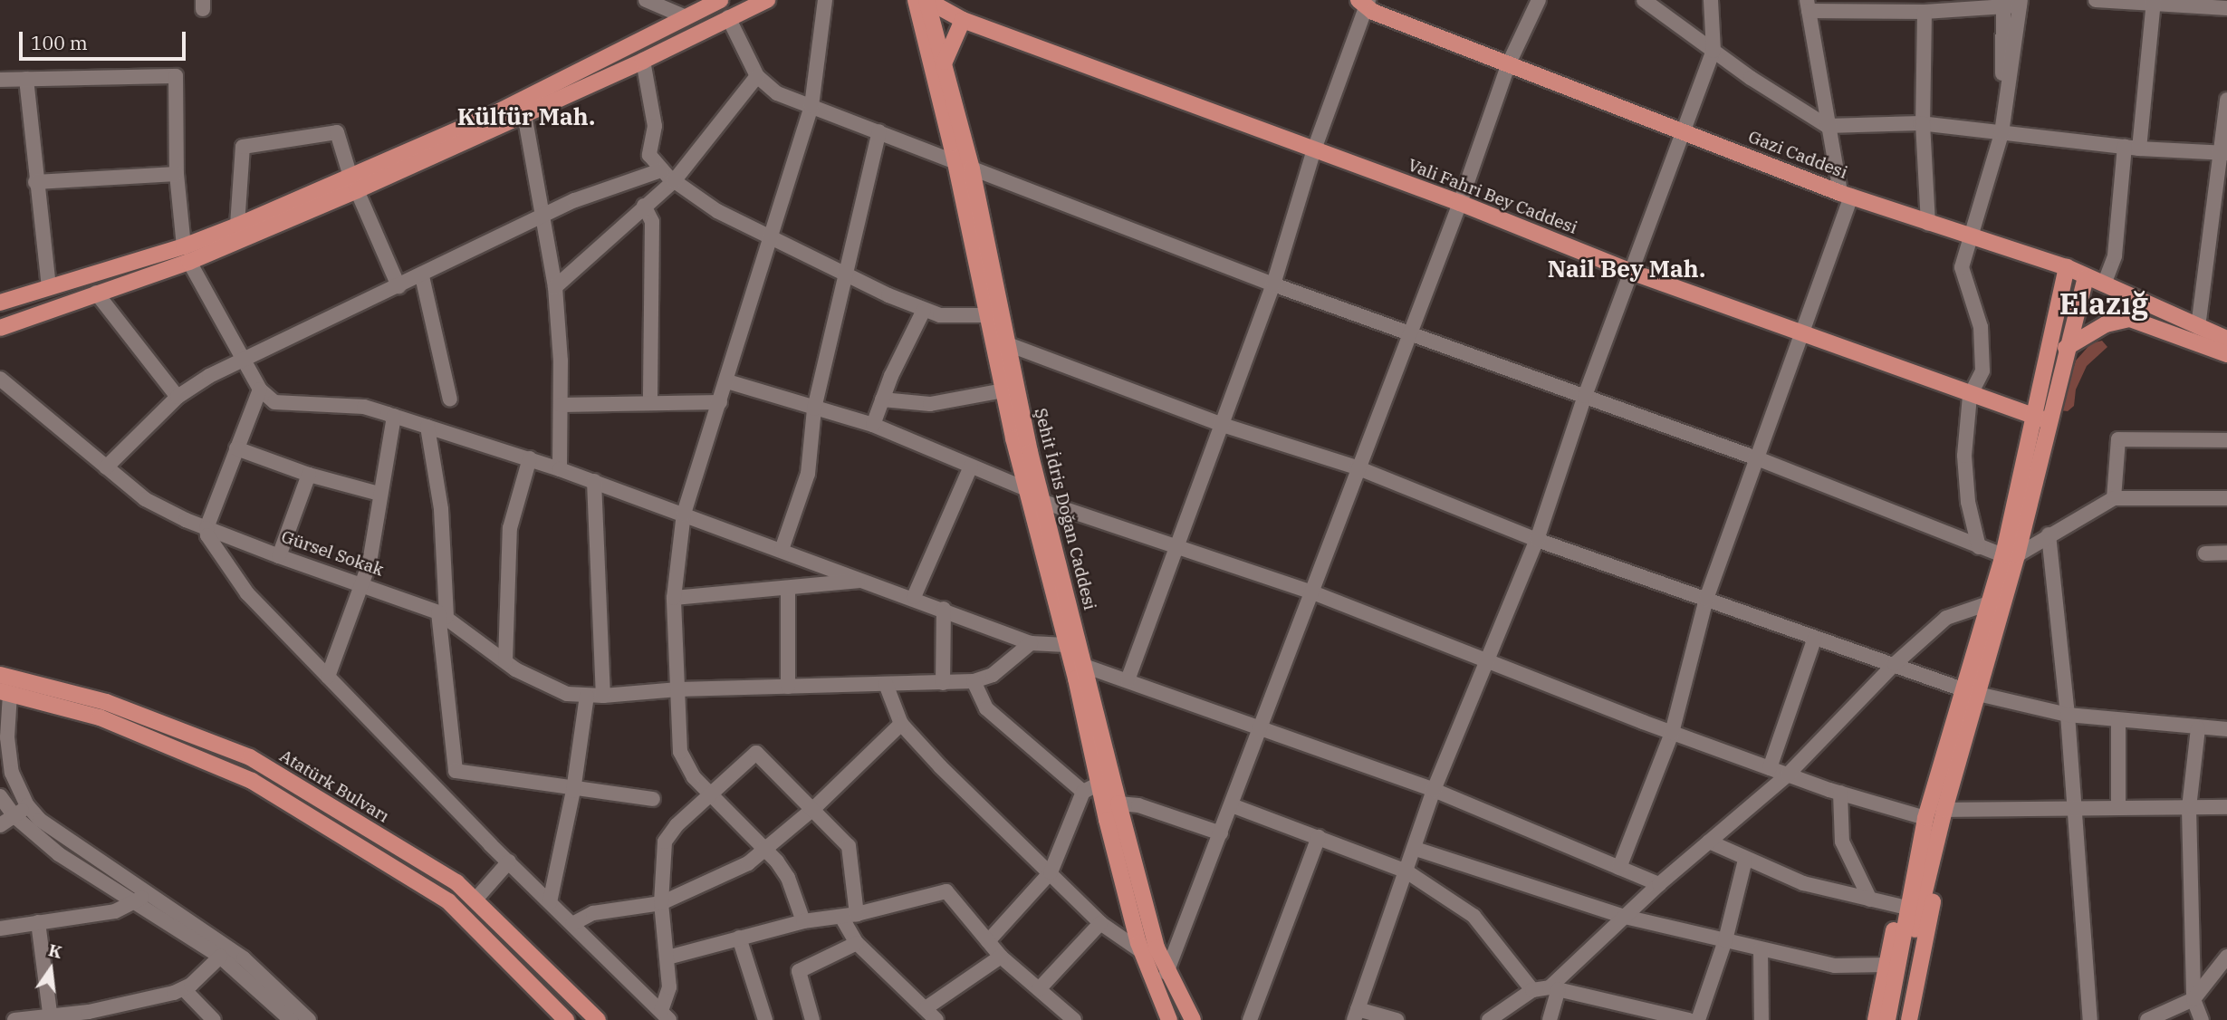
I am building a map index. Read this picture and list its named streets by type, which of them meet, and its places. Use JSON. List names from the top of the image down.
{
  "streets": {
    "main road": [
      "Gazi Caddesi",
      "Vali Fahri Bey Caddesi",
      "Şehit İdris Doğan Caddesi",
      "Atatürk Bulvarı"
    ],
    "street": ["Gürsel Sokak"]
  },
  "crossings": [
    ["Vali Fahri Bey Caddesi", "Şehit İdris Doğan Caddesi"]
  ],
  "districts": ["Kültür Mah.", "Nail Bey Mah.", "Elazığ"],
  "scale_bar": "100 m",
  "north": "top"
}
